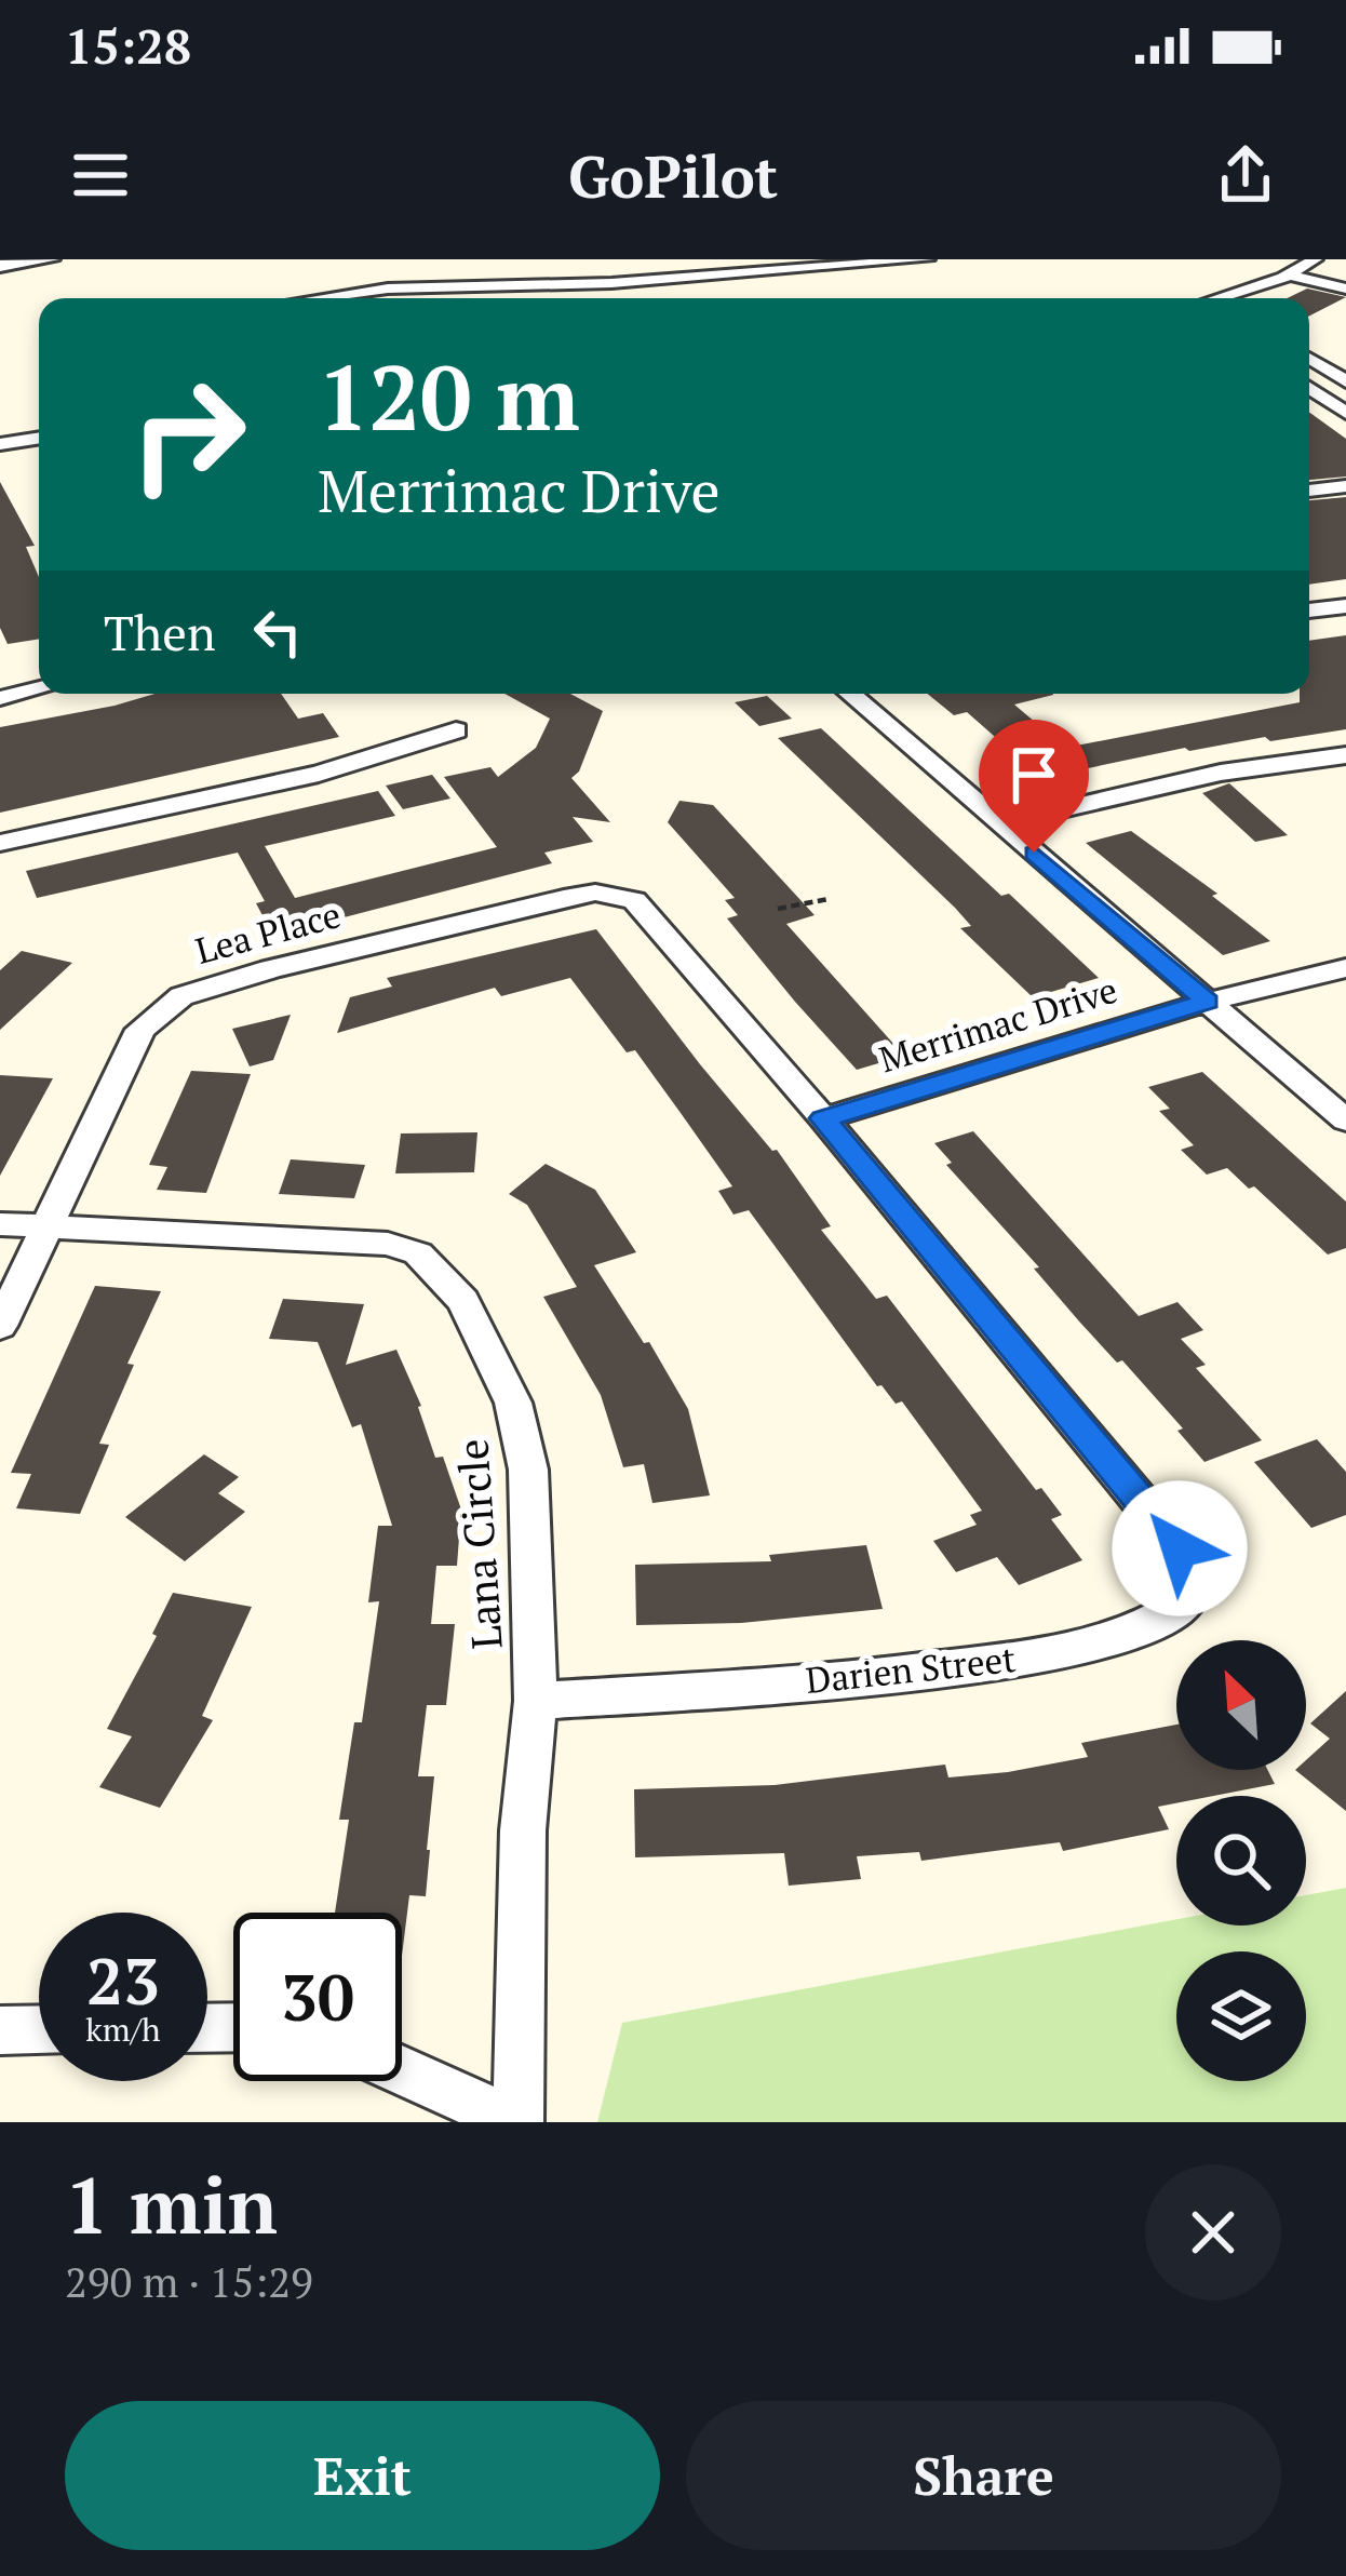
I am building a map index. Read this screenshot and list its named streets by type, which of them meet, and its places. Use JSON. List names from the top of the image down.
{
  "streets": {
    "street": [
      "Lea Place",
      "Merrimac Drive",
      "Lana Circle",
      "Darien Street"
    ]
  },
  "crossings": [
    ["Lea Place", "Lana Circle"],
    ["Lea Place", "Darien Street"],
    ["Merrimac Drive", "Darien Street"],
    ["Lana Circle", "Darien Street"]
  ],
  "north": "top left",
  "page": {
    "status": "15:28",
    "header": "GoPilot",
    "turn": ["120 m", "Merrimac Drive"],
    "then": "Then",
    "speed": "23 km/h",
    "limit": "30",
    "heading": ["1 min", "290 m · 15:29"],
    "buttons": ["Exit", "Share"]
  }
}
